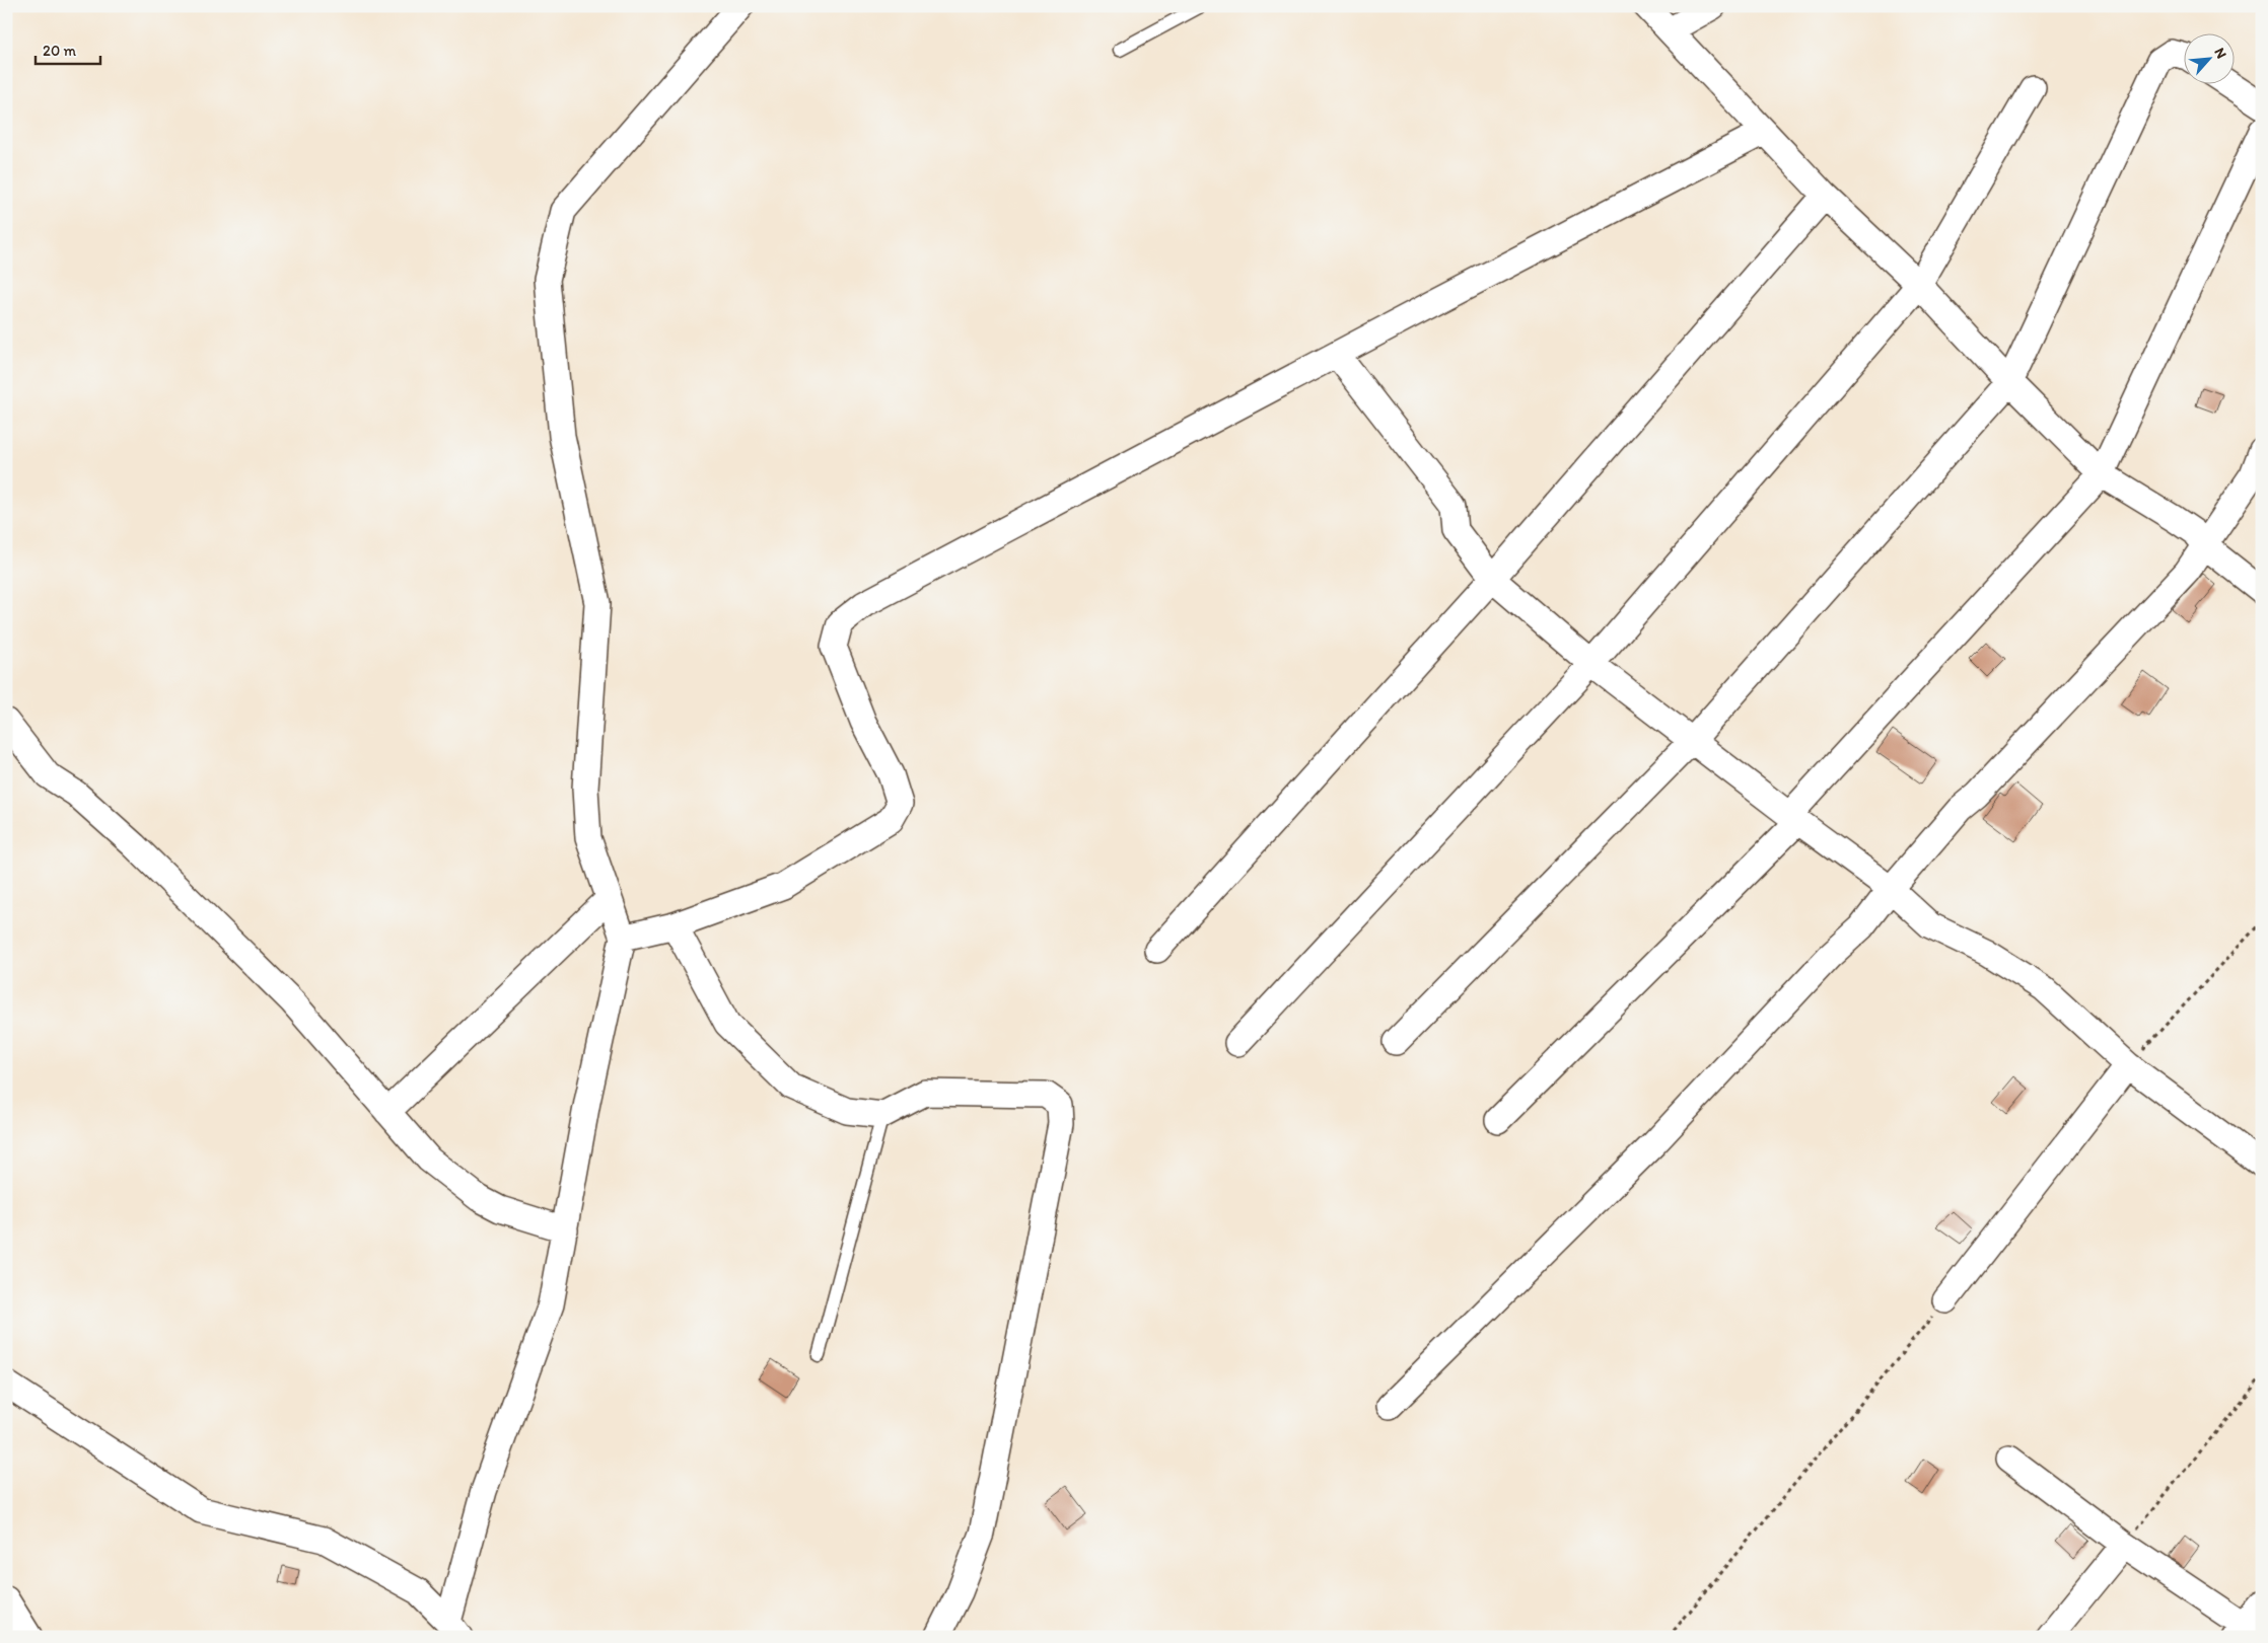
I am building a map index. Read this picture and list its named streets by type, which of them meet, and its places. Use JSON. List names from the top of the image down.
{
  "scale_bar": "20 m",
  "north": "top right"
}
